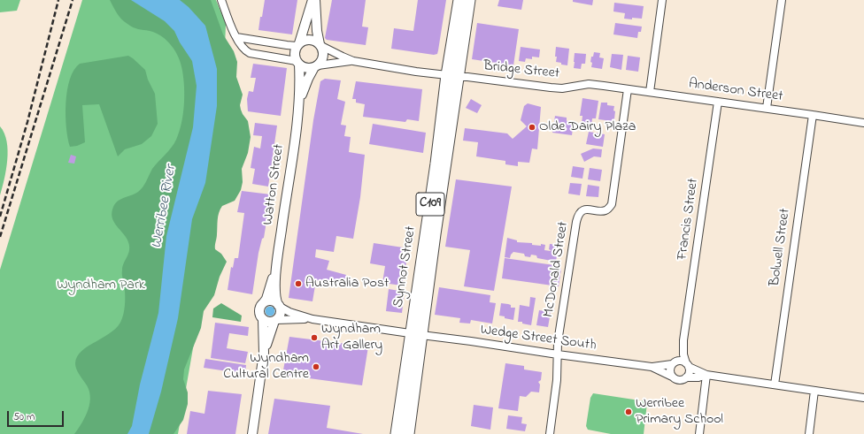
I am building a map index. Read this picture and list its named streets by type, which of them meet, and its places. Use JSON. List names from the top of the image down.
{
  "streets": {
    "highway": ["C109", "Synnot Street"],
    "street": [
      "Bridge Street",
      "Anderson Street",
      "Watton Street",
      "Francis Street",
      "Bolwell Street",
      "McDonald Street",
      "Wedge Street South"
    ]
  },
  "crossings": [
    ["Bridge Street", "Anderson Street"],
    ["Bridge Street", "Watton Street"],
    ["Bridge Street", "Synnot Street"],
    ["Anderson Street", "Francis Street"],
    ["Anderson Street", "Bolwell Street"],
    ["Anderson Street", "McDonald Street"],
    ["Watton Street", "Wedge Street South"],
    ["Francis Street", "Wedge Street South"],
    ["Synnot Street", "Wedge Street South"],
    ["McDonald Street", "Wedge Street South"]
  ],
  "water": ["Werribee River"],
  "parks": ["Wyndham Park"],
  "places": [
    "Olde Dairy Plaza",
    "Australia Post",
    "Wyndham Art Gallery",
    "Wyndham Cultural Centre",
    "Werribee Primary School"
  ],
  "scale_bar": "50 m"
}
